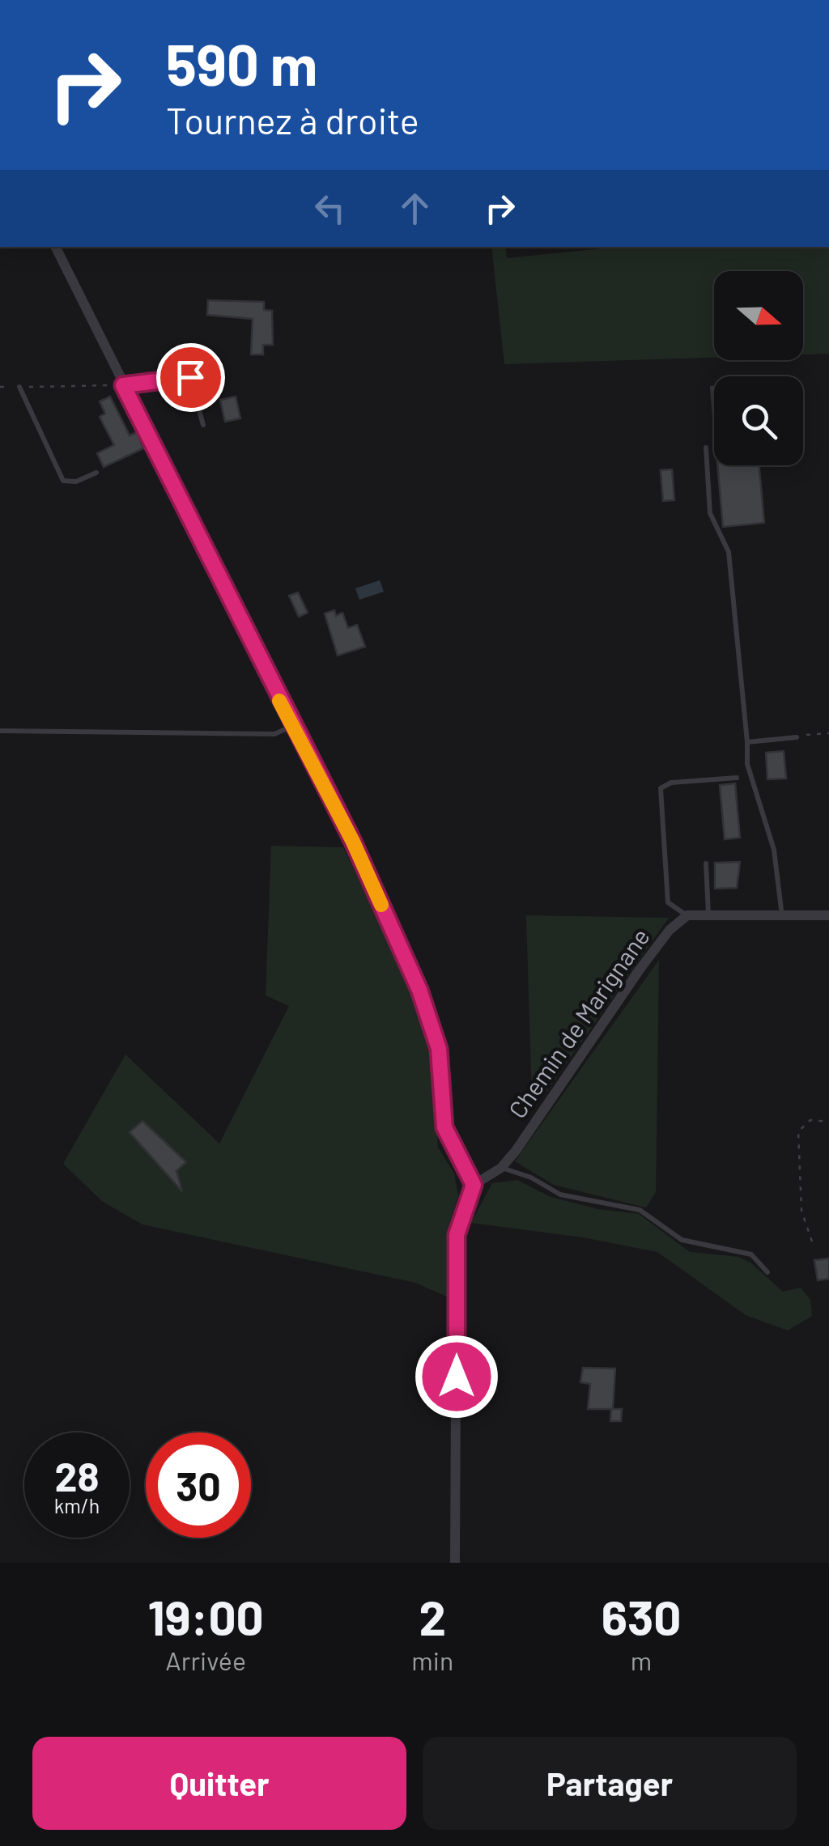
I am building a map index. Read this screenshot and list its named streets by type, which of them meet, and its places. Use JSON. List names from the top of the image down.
{
  "streets": {
    "street": ["Chemin de Marignane"]
  },
  "north": "right",
  "page": {
    "turn": ["590 m", "Tournez à droite"],
    "speed": "28 km/h",
    "limit": "30",
    "eta": [
      "19:00",
      "Arrivée",
      "2",
      "min",
      "630",
      "m"
    ],
    "buttons": ["Quitter", "Partager"]
  }
}
